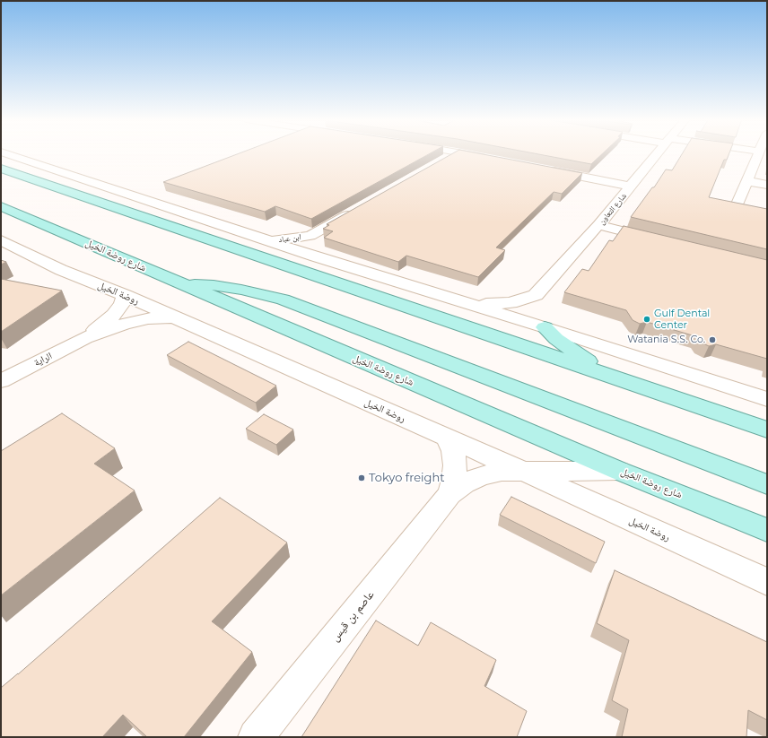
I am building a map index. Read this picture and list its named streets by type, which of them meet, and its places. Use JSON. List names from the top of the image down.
{
  "streets": {
    "main road": ["شارع روضة الخيل"],
    "street": [
      "شارع التعاون",
      "ابن عباد",
      "روضة الخيل",
      "الراية",
      "عاصم بن قيس"
    ]
  },
  "crossings": [
    ["شارع روضة الخيل", "عاصم بن قيس"],
    ["روضة الخيل", "الراية"],
    ["روضة الخيل", "عاصم بن قيس"]
  ],
  "places": ["Gulf Dental Center", "Watania S.S. Co.", "Tokyo freight"]
}
